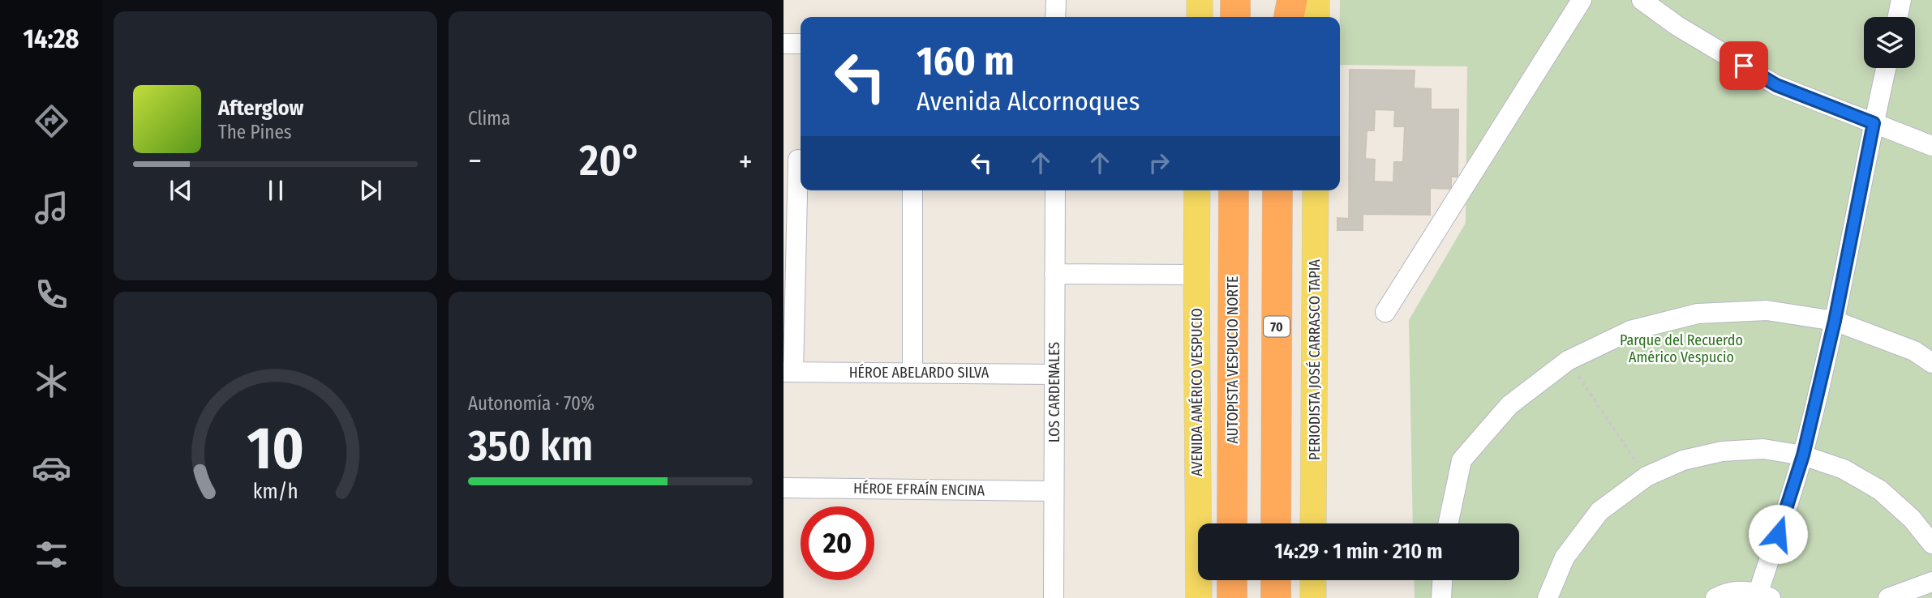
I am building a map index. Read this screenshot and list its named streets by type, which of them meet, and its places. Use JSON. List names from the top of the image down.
{
  "streets": {
    "highway": ["70", "AUTOPISTA VESPUCIO NORTE"],
    "main road": ["PERIODISTA JOSÉ CARRASCO TAPIA", "AVENIDA AMÉRICO VESPUCIO"],
    "street": ["HÉROE ABELARDO SILVA", "LOS CARDENALES", "HÉROE EFRAÍN ENCINA"]
  },
  "crossings": [
    ["HÉROE ABELARDO SILVA", "LOS CARDENALES"],
    ["LOS CARDENALES", "HÉROE EFRAÍN ENCINA"]
  ],
  "parks": ["Parque del Recuerdo Américo Vespucio"],
  "page": {
    "tabs": "14:28",
    "tile": [
      "Clima",
      ["Autonomía · 70%", "350 km"]
    ],
    "turn": ["160 m", "Avenida Alcornoques"],
    "song": ["Afterglow", "The Pines"],
    "heat": ["−", "20°", "+"],
    "limit": "20",
    "trip": "14:29 · 1 min · 210 m",
    "gauge": ["10", "km/h"]
  }
}
